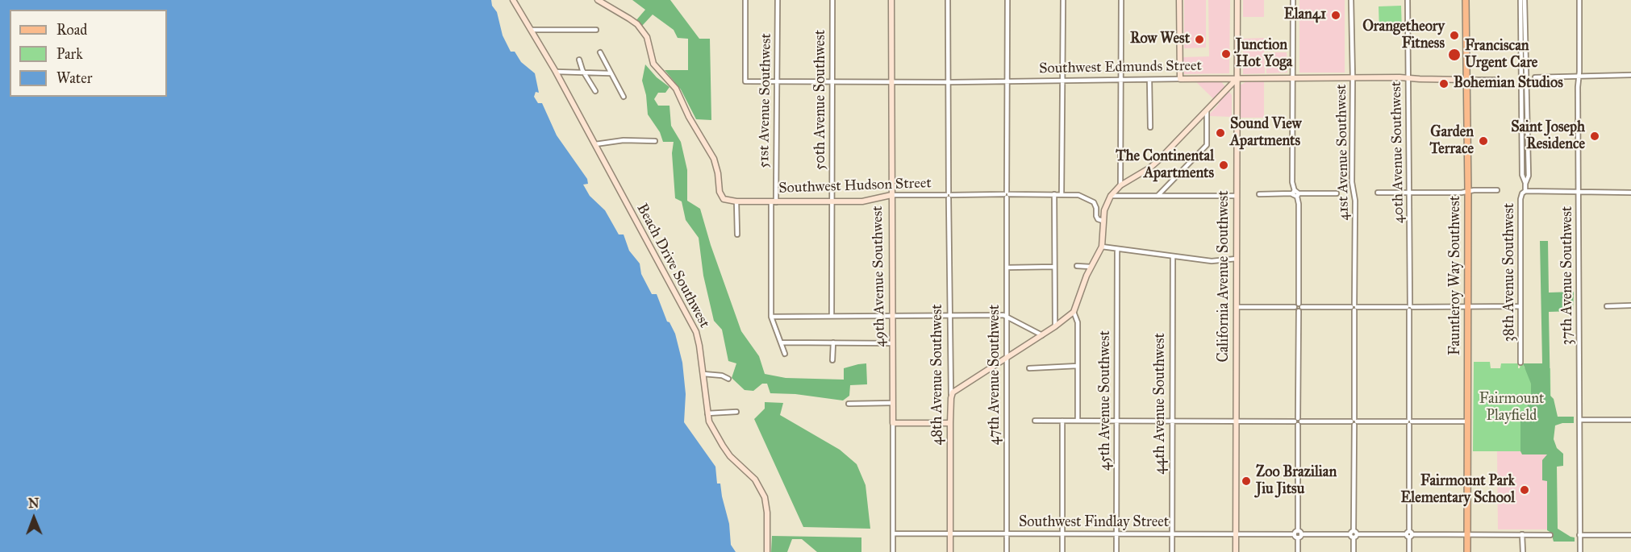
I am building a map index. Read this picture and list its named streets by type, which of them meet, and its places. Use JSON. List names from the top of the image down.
{
  "streets": {
    "main road": ["Fauntleroy Way Southwest"],
    "street": [
      "Southwest Edmunds Street",
      "50th Avenue Southwest",
      "51st Avenue Southwest",
      "41st Avenue Southwest",
      "40th Avenue Southwest",
      "Southwest Hudson Street",
      "Beach Drive Southwest",
      "38th Avenue Southwest",
      "37th Avenue Southwest",
      "49th Avenue Southwest",
      "California Avenue Southwest",
      "48th Avenue Southwest",
      "47th Avenue Southwest",
      "45th Avenue Southwest",
      "44th Avenue Southwest",
      "Southwest Findlay Street"
    ]
  },
  "crossings": [
    ["Southwest Edmunds Street", "50th Avenue Southwest"],
    ["Southwest Edmunds Street", "51st Avenue Southwest"],
    ["Southwest Edmunds Street", "41st Avenue Southwest"],
    ["Southwest Edmunds Street", "40th Avenue Southwest"],
    ["Southwest Edmunds Street", "Fauntleroy Way Southwest"],
    ["Southwest Edmunds Street", "49th Avenue Southwest"],
    ["Southwest Edmunds Street", "California Avenue Southwest"],
    ["Southwest Edmunds Street", "48th Avenue Southwest"],
    ["Southwest Edmunds Street", "47th Avenue Southwest"],
    ["50th Avenue Southwest", "Southwest Hudson Street"],
    ["51st Avenue Southwest", "Southwest Hudson Street"],
    ["41st Avenue Southwest", "Southwest Findlay Street"],
    ["40th Avenue Southwest", "Southwest Findlay Street"],
    ["Southwest Hudson Street", "49th Avenue Southwest"],
    ["Southwest Hudson Street", "48th Avenue Southwest"],
    ["Southwest Hudson Street", "47th Avenue Southwest"],
    ["Fauntleroy Way Southwest", "Southwest Findlay Street"],
    ["49th Avenue Southwest", "Southwest Findlay Street"],
    ["California Avenue Southwest", "Southwest Findlay Street"],
    ["48th Avenue Southwest", "Southwest Findlay Street"],
    ["47th Avenue Southwest", "Southwest Findlay Street"],
    ["45th Avenue Southwest", "Southwest Findlay Street"],
    ["44th Avenue Southwest", "Southwest Findlay Street"]
  ],
  "parks": ["Fairmount Playfield"],
  "places": [
    "Elan41",
    "Orangetheory Fitness",
    "Row West",
    "Junction Hot Yoga",
    "Franciscan Urgent Care",
    "Bohemian Studios",
    "Sound View Apartments",
    "Saint Joseph Residence",
    "Garden Terrace",
    "The Continental Apartments",
    "Zoo Brazilian Jiu Jitsu",
    "Fairmount Park Elementary School"
  ],
  "legend": ["Road", "Park", "Water"],
  "north": "top"
}
